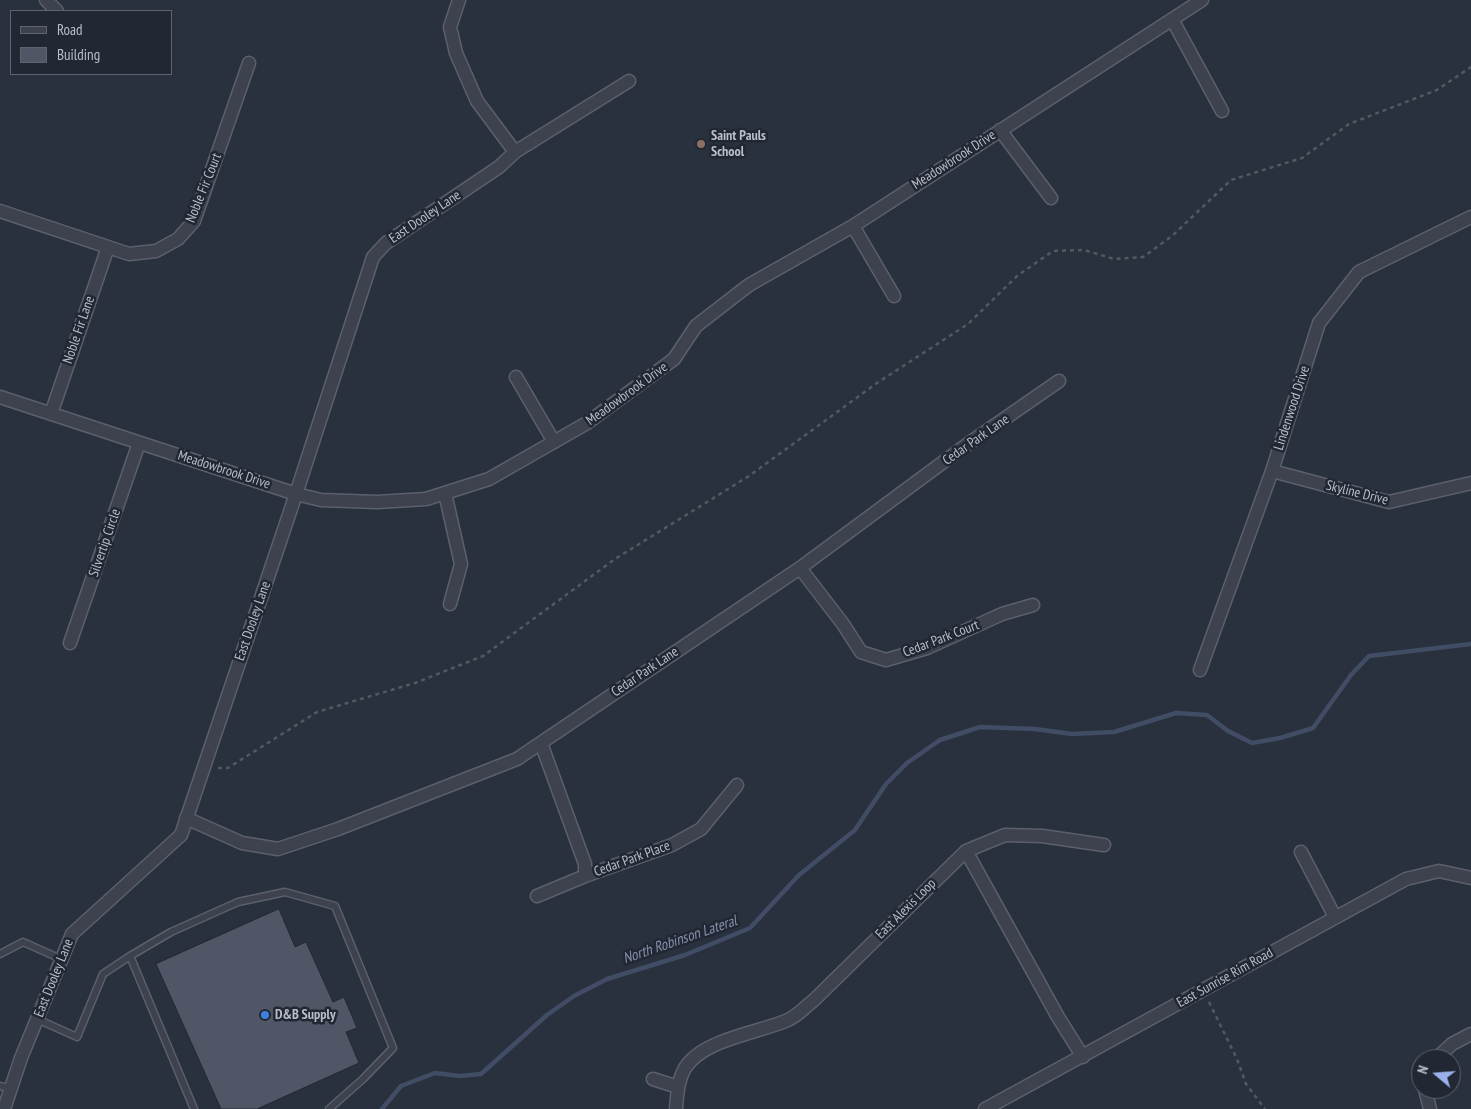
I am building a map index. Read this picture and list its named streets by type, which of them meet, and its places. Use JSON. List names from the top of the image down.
{
  "streets": {
    "street": [
      "Meadowbrook Drive",
      "Noble Fir Court",
      "East Dooley Lane",
      "Noble Fir Lane",
      "Lindenwood Drive",
      "Cedar Park Lane",
      "Skyline Drive",
      "Silvertip Circle",
      "Cedar Park Court",
      "Cedar Park Place",
      "East Alexis Loop",
      "East Sunrise Rim Road"
    ]
  },
  "crossings": [
    ["Meadowbrook Drive", "East Dooley Lane"],
    ["Meadowbrook Drive", "Noble Fir Lane"],
    ["Meadowbrook Drive", "Silvertip Circle"],
    ["Noble Fir Court", "Noble Fir Lane"],
    ["East Dooley Lane", "Cedar Park Lane"],
    ["Lindenwood Drive", "Skyline Drive"],
    ["Cedar Park Lane", "Cedar Park Court"],
    ["Cedar Park Lane", "Cedar Park Place"]
  ],
  "water": ["North Robinson Lateral"],
  "places": ["Saint Pauls School", "D&B Supply"],
  "legend": ["Road", "Building"],
  "north": "left"
}
